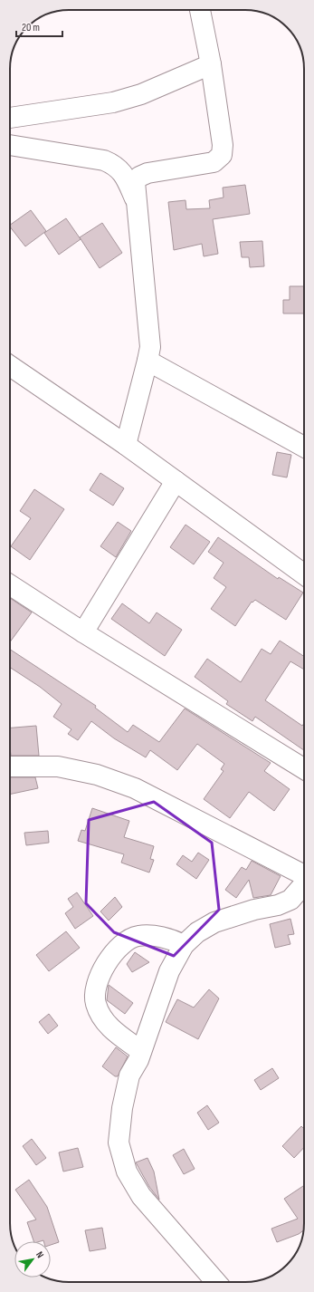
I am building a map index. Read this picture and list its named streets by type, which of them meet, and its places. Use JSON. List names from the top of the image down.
{
  "scale_bar": "20 m",
  "north": "top right"
}
